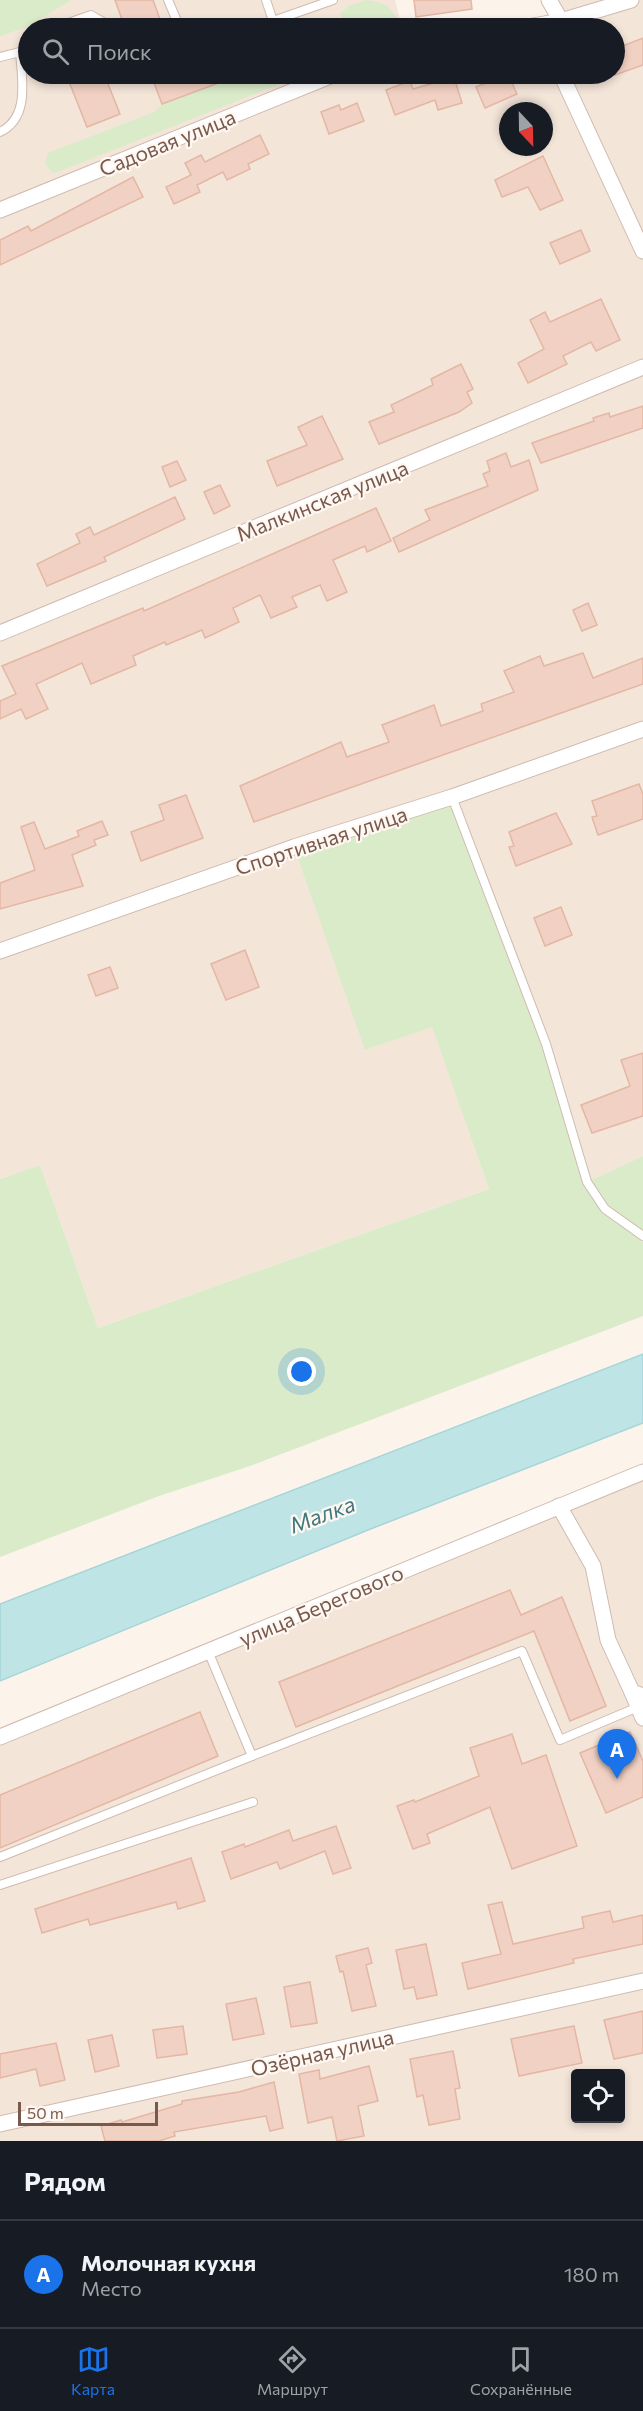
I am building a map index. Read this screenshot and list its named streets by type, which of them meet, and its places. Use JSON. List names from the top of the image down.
{
  "streets": {
    "street": [
      "Садовая улица",
      "Малкинская улица",
      "Спортивная улица",
      "улица Берегового",
      "Озёрная улица"
    ]
  },
  "water": ["Малка"],
  "scale_bar": "50 m",
  "north": "bottom",
  "page": {
    "search": "Поиск",
    "pins": "A",
    "scale": "50 m",
    "heading": "Рядом",
    "list": [
      {
        "mark": "A",
        "name": "Молочная кухня",
        "note": "Место",
        "value": "180 m"
      }
    ],
    "nav": ["Карта", "Маршрут", "Сохранённые"]
  }
}
